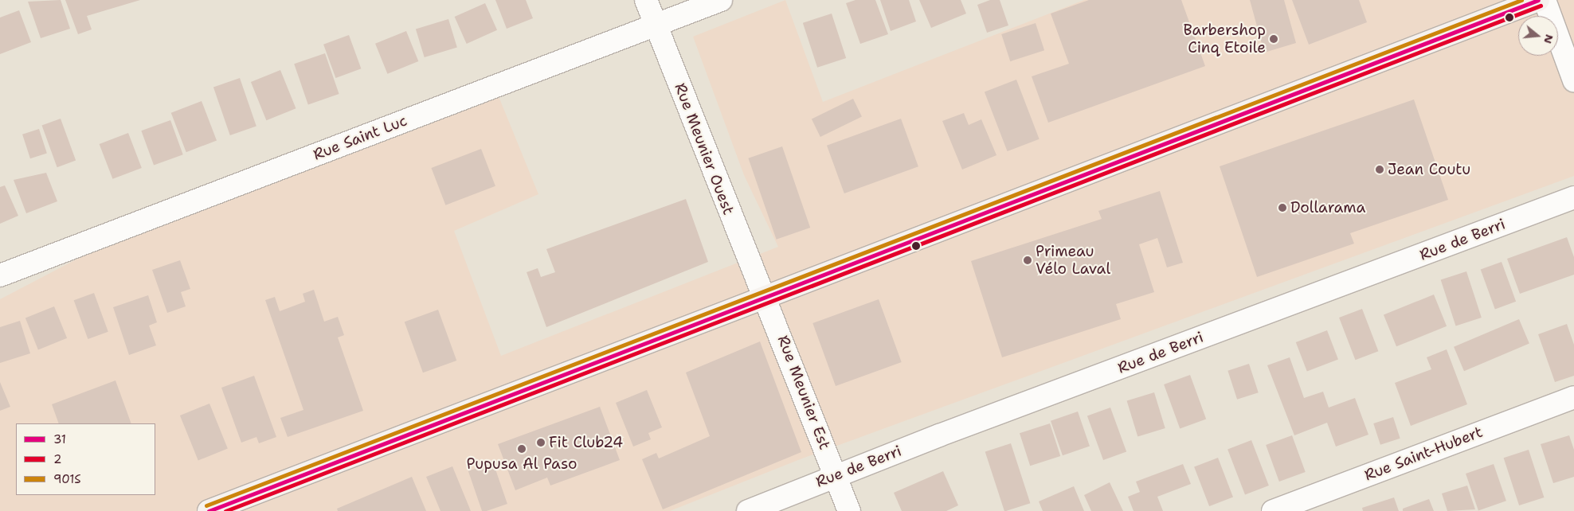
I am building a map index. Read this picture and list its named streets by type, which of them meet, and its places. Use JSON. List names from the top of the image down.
{
  "streets": {
    "street": [
      "Rue Saint Luc",
      "Rue Meunier Ouest",
      "Rue de Berri",
      "Rue Meunier Est",
      "Rue Saint-Hubert"
    ]
  },
  "crossings": [
    ["Rue Saint Luc", "Rue Meunier Ouest"],
    ["Rue Meunier Ouest", "Rue Meunier Est"],
    ["Rue de Berri", "Rue Meunier Est"]
  ],
  "places": [
    "Barbershop Cinq Etoile",
    "Jean Coutu",
    "Dollarama",
    "Primeau Vélo Laval",
    "Fit Club24",
    "Pupusa Al Paso"
  ],
  "lines": ["transit line 31", "transit line 901S", "transit line 2"],
  "legend": ["31", "2", "901S"],
  "north": "right"
}
